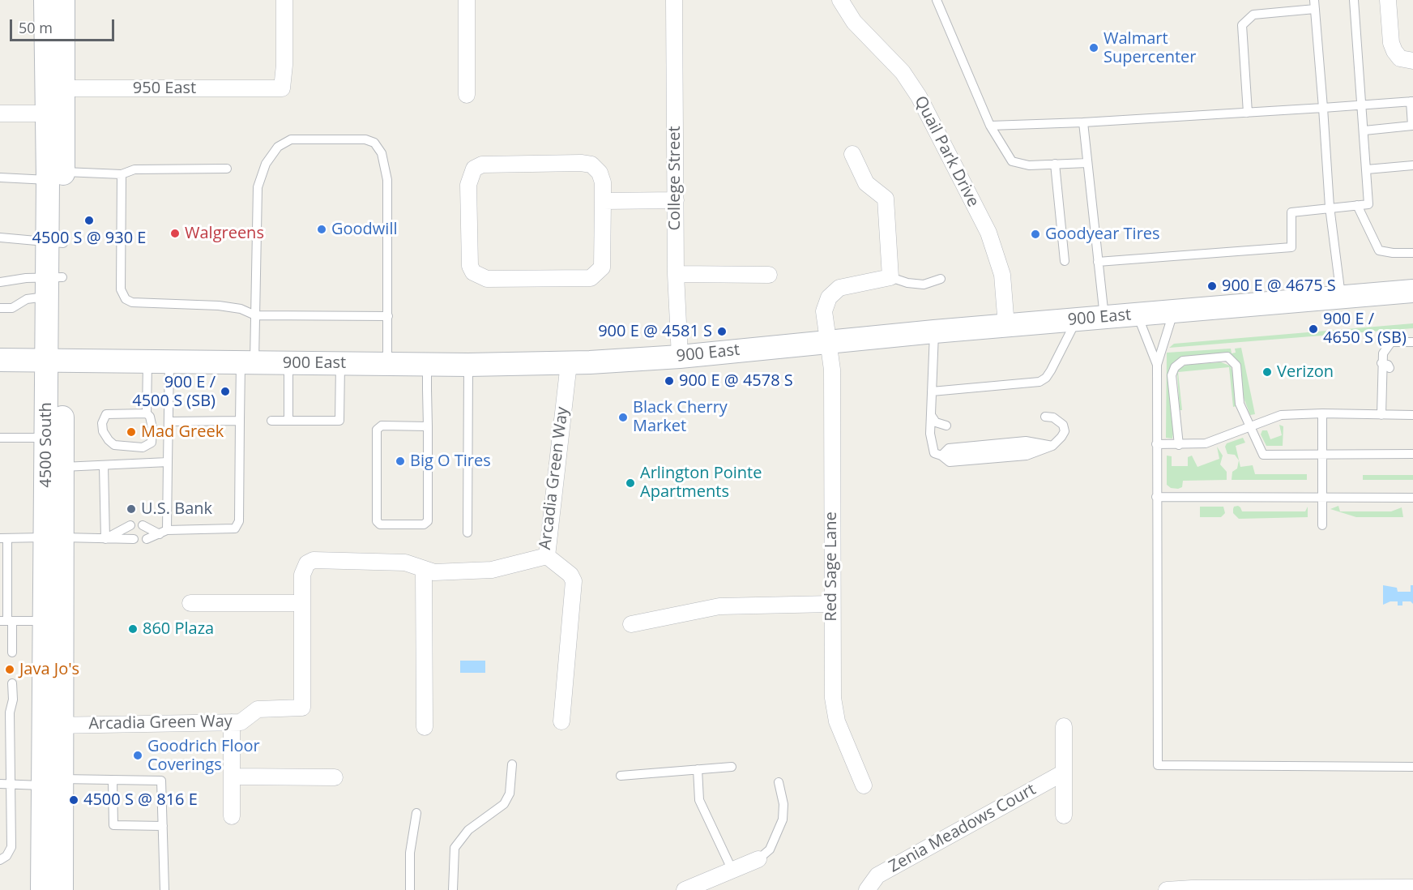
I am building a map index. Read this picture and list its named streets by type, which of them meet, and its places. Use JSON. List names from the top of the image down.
{
  "streets": {
    "main road": ["900 East", "4500 South"],
    "street": [
      "950 East",
      "Quail Park Drive",
      "College Street",
      "Arcadia Green Way",
      "Red Sage Lane",
      "Zenia Meadows Court"
    ]
  },
  "crossings": [
    ["950 East", "4500 South"],
    ["Quail Park Drive", "900 East"],
    ["College Street", "900 East"],
    ["900 East", "4500 South"],
    ["900 East", "Arcadia Green Way"],
    ["900 East", "Red Sage Lane"],
    ["4500 South", "Arcadia Green Way"]
  ],
  "places": [
    "Walmart Supercenter",
    "4500 S @ 930 E",
    "Goodwill",
    "Walgreens",
    "Goodyear Tires",
    "900 E @ 4675 S",
    "900 E / 4650 S (SB)",
    "900 E @ 4581 S",
    "Verizon",
    "900 E @ 4578 S",
    "900 E / 4500 S (SB)",
    "Black Cherry Market",
    "Mad Greek",
    "Big O Tires",
    "Arlington Pointe Apartments",
    "U.S. Bank",
    "860 Plaza",
    "Java Jo's",
    "Goodrich Floor Coverings",
    "4500 S @ 816 E"
  ],
  "scale_bar": "50 m"
}
